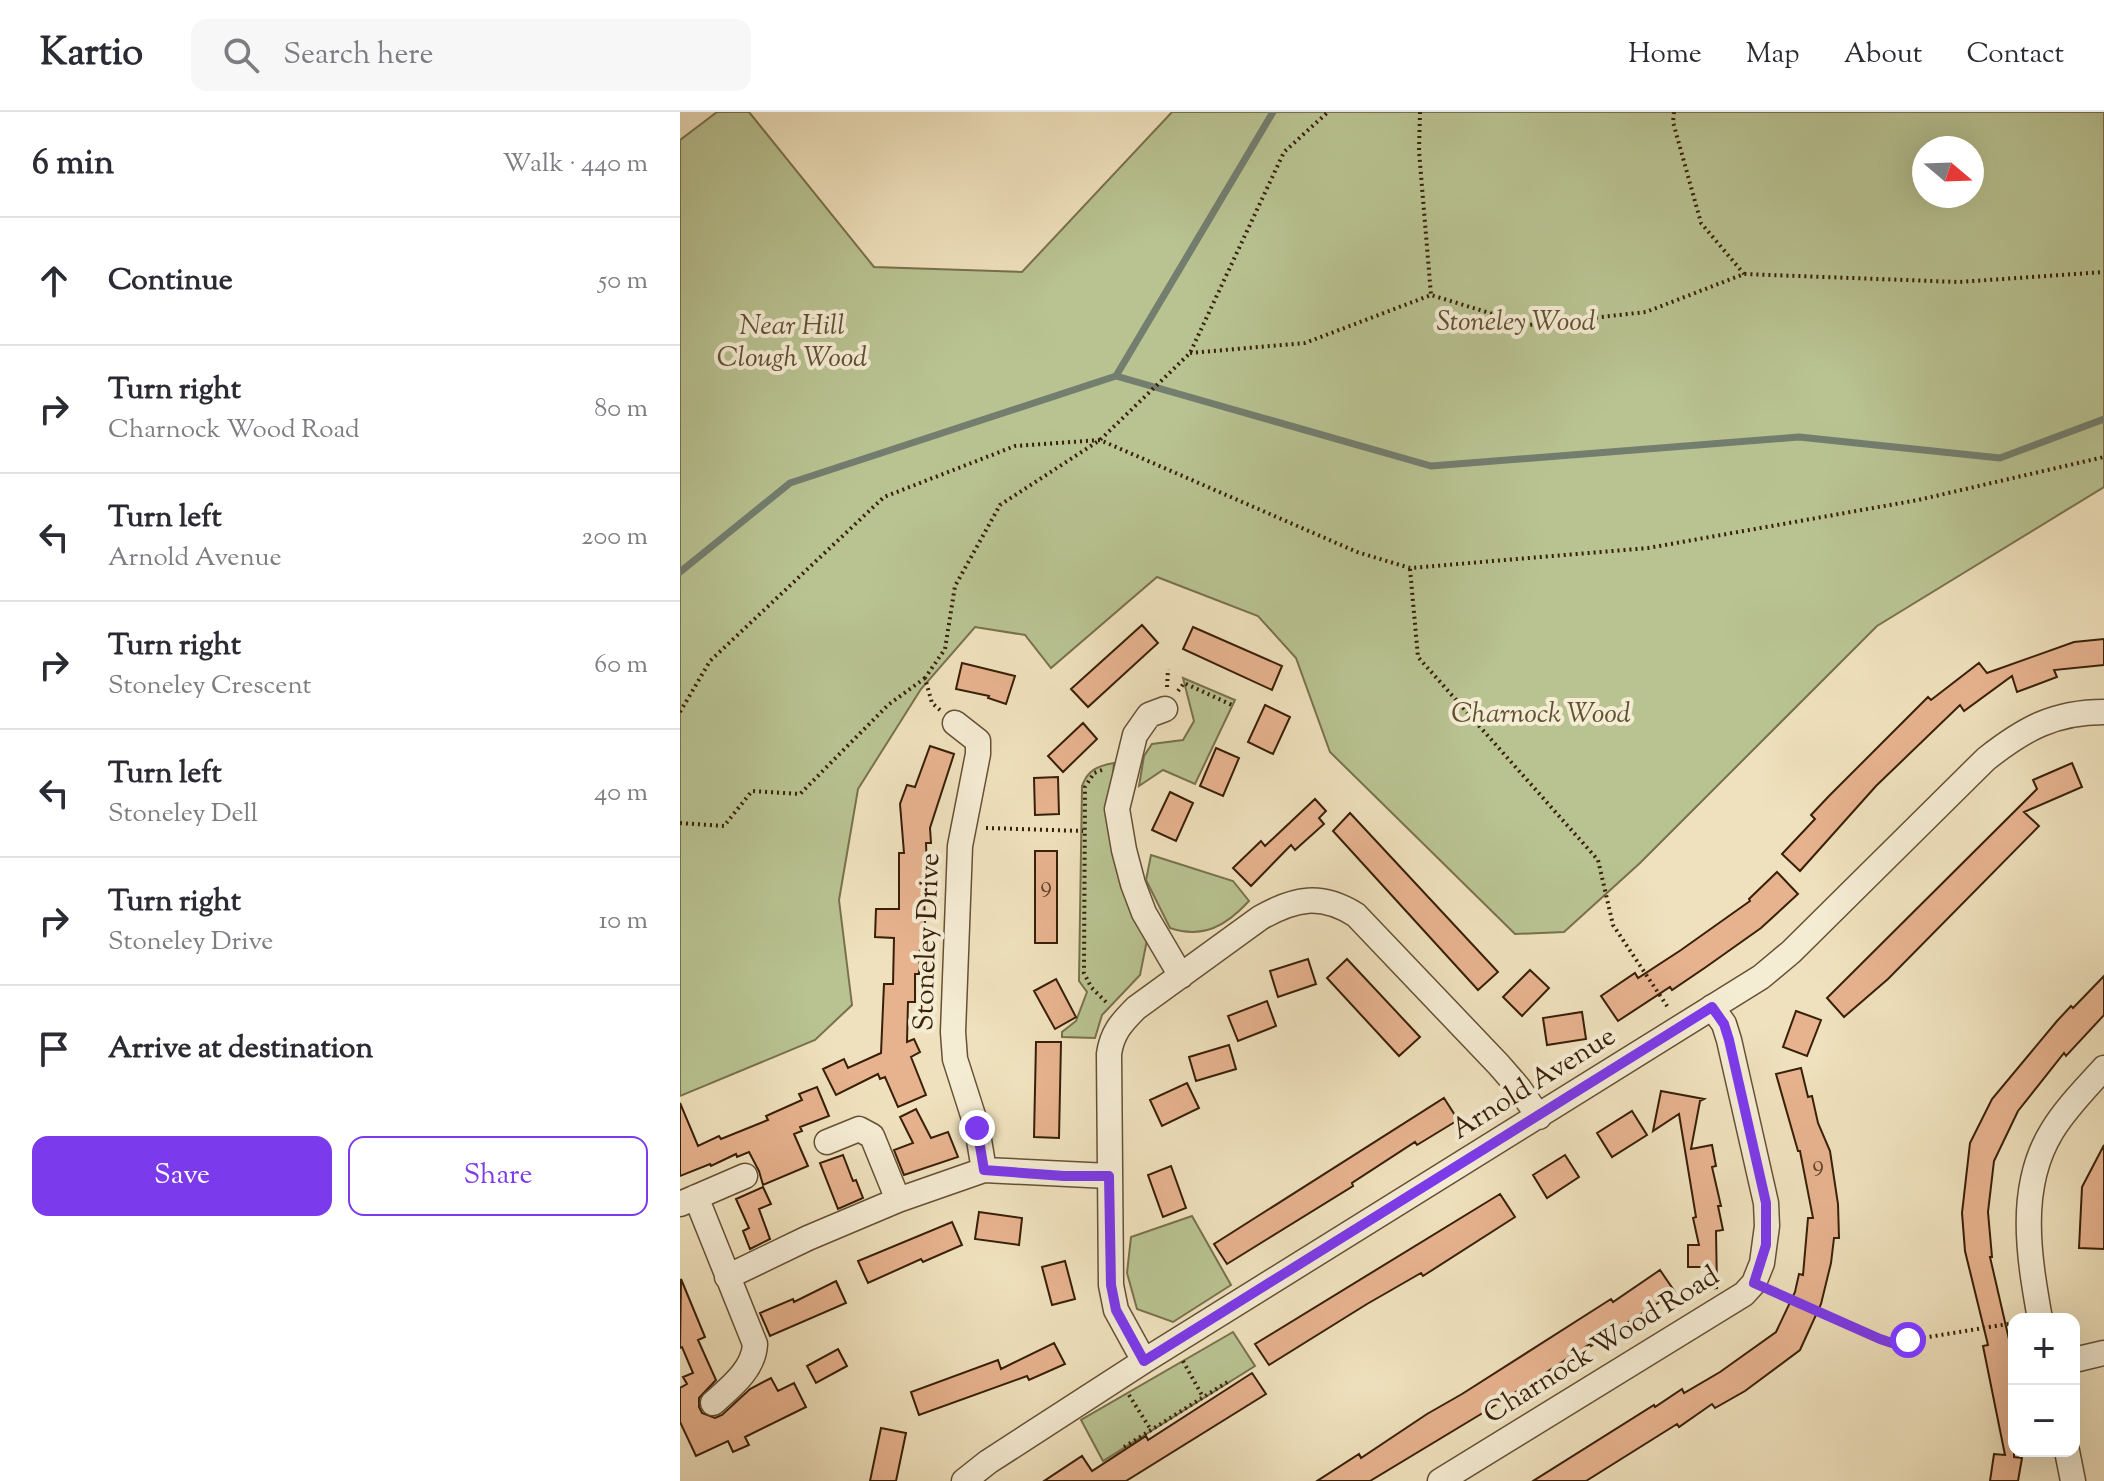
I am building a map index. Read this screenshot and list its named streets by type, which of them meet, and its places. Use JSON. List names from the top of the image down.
{
  "streets": {
    "street": ["Stoneley Drive", "Arnold Avenue", "Charnock Wood Road"]
  },
  "crossings": [
    ["Arnold Avenue", "Charnock Wood Road"]
  ],
  "parks": ["Stoneley Wood", "Near Hill Clough Wood", "Charnock Wood"],
  "house_numbers": ["9", "9"],
  "north": "right",
  "page": {
    "header": "Kartio",
    "search": "Search here",
    "nav": [
      "Home",
      "Map",
      "About",
      "Contact"
    ],
    "heading": ["6 min", "Walk · 440 m"],
    "list": [
      ["Continue", "50 m"],
      ["Turn right", "Charnock Wood Road", "80 m"],
      ["Turn left", "Arnold Avenue", "200 m"],
      ["Turn right", "Stoneley Crescent", "60 m"],
      ["Turn left", "Stoneley Dell", "40 m"],
      ["Turn right", "Stoneley Drive", "10 m"],
      "Arrive at destination"
    ],
    "buttons": ["Save", "Share"],
    "map_buttons": ["+", "−"]
  }
}
